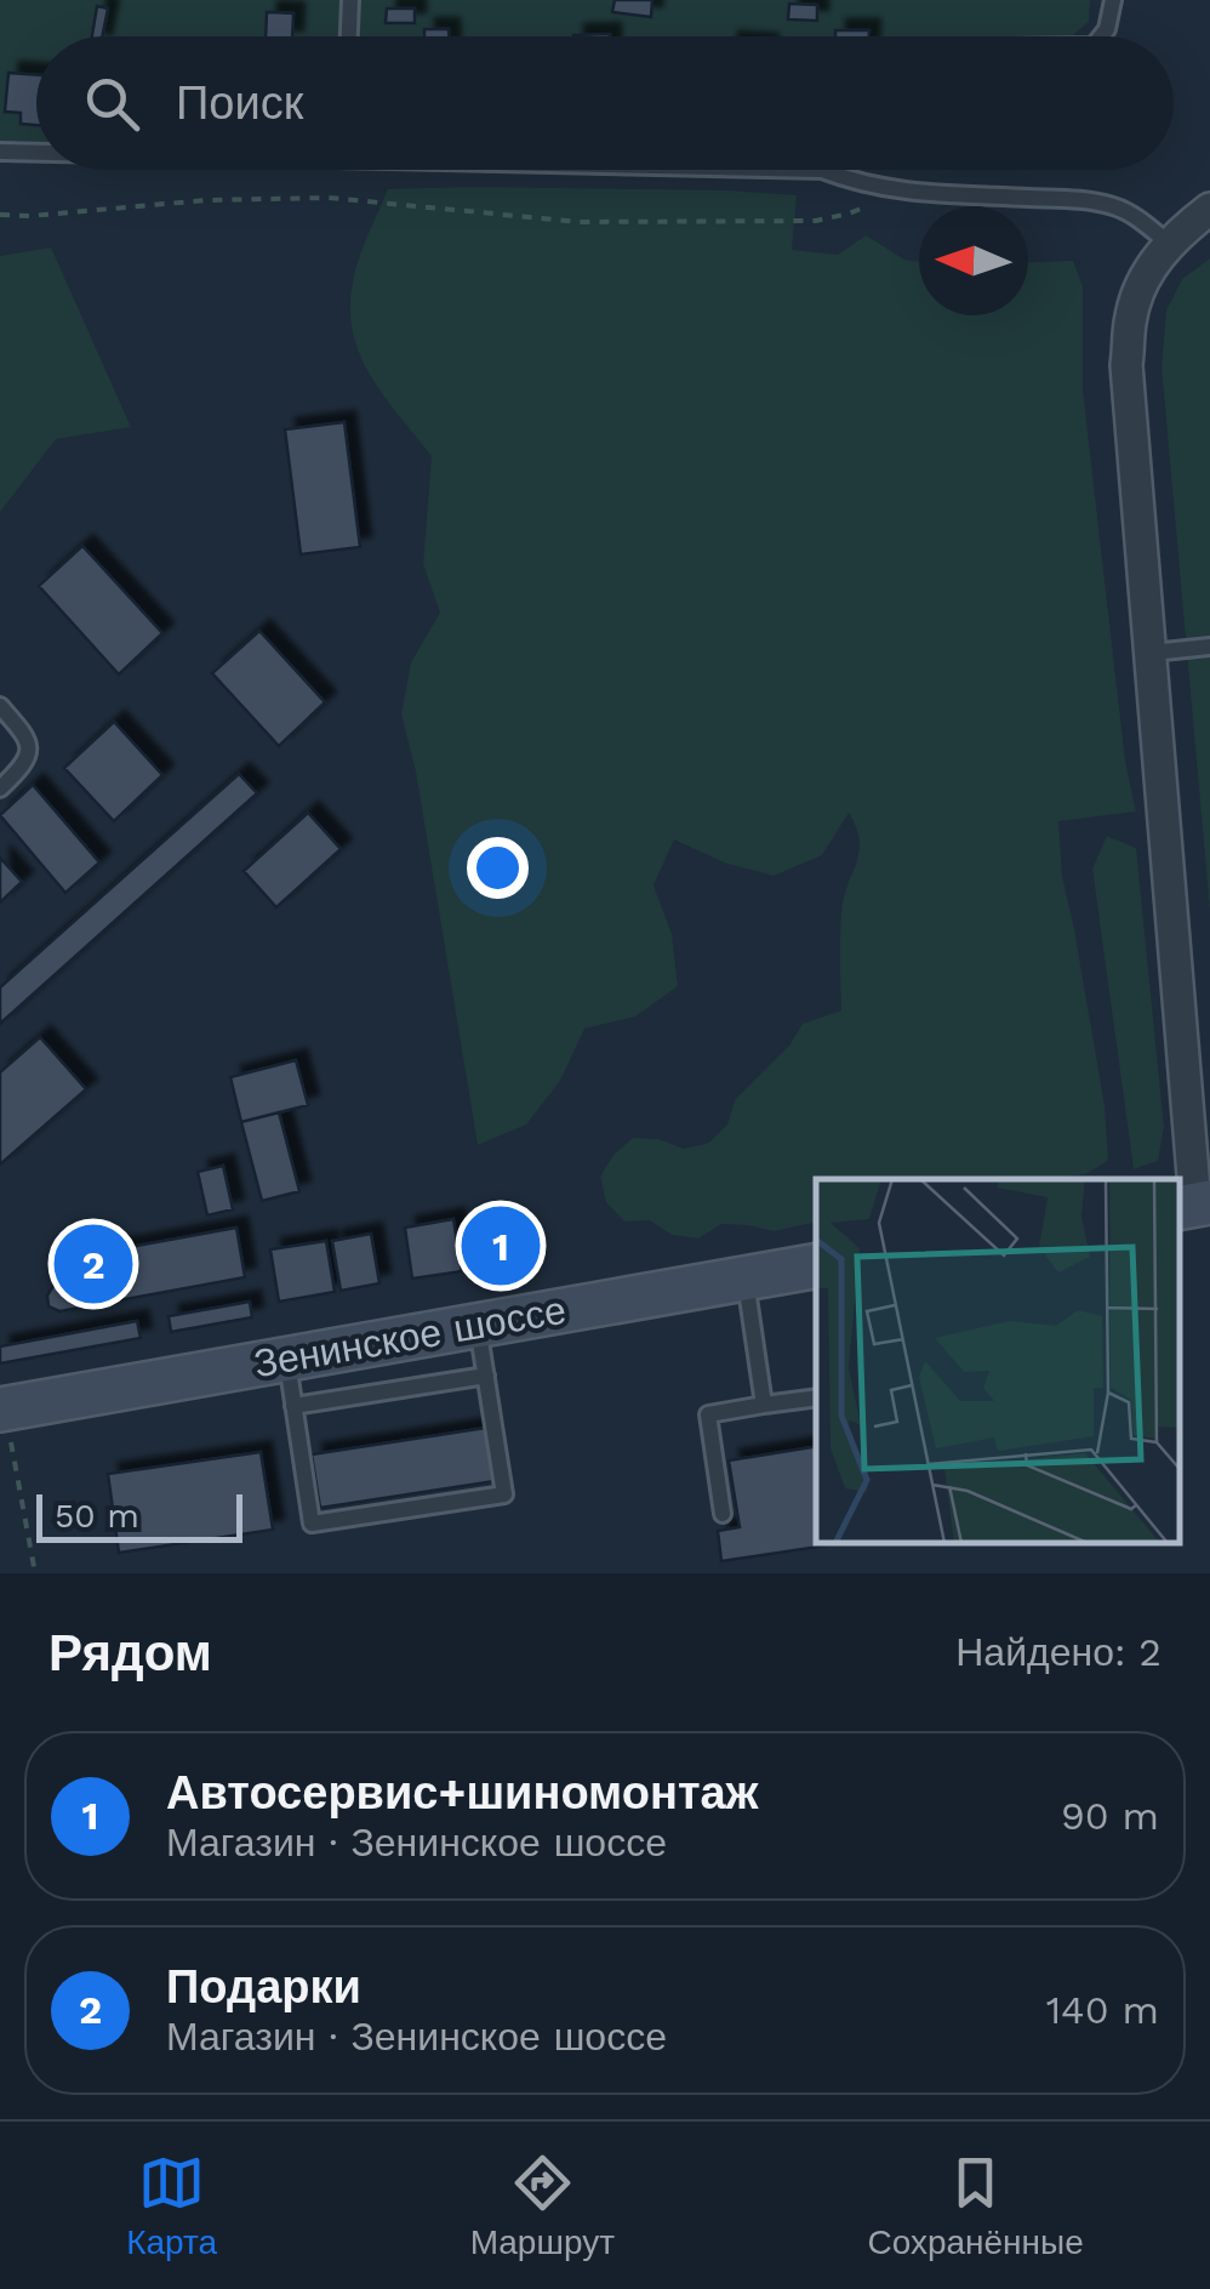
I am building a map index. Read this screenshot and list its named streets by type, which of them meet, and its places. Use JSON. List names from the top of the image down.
{
  "streets": {
    "main road": ["Зенинское шоссе"]
  },
  "scale_bar": "50 m",
  "north": "left",
  "page": {
    "search": "Поиск",
    "pins": ["1", "2"],
    "scale": "50 m",
    "heading": ["Рядом", "Найдено: 2"],
    "list": [
      {
        "mark": "1",
        "name": "Автосервис+шиномонтаж",
        "note": "Магазин · Зенинское шоссе",
        "value": "90 m"
      },
      {
        "mark": "2",
        "name": "Подарки",
        "note": "Магазин · Зенинское шоссе",
        "value": "140 m"
      }
    ],
    "nav": ["Карта", "Маршрут", "Сохранённые"]
  }
}
